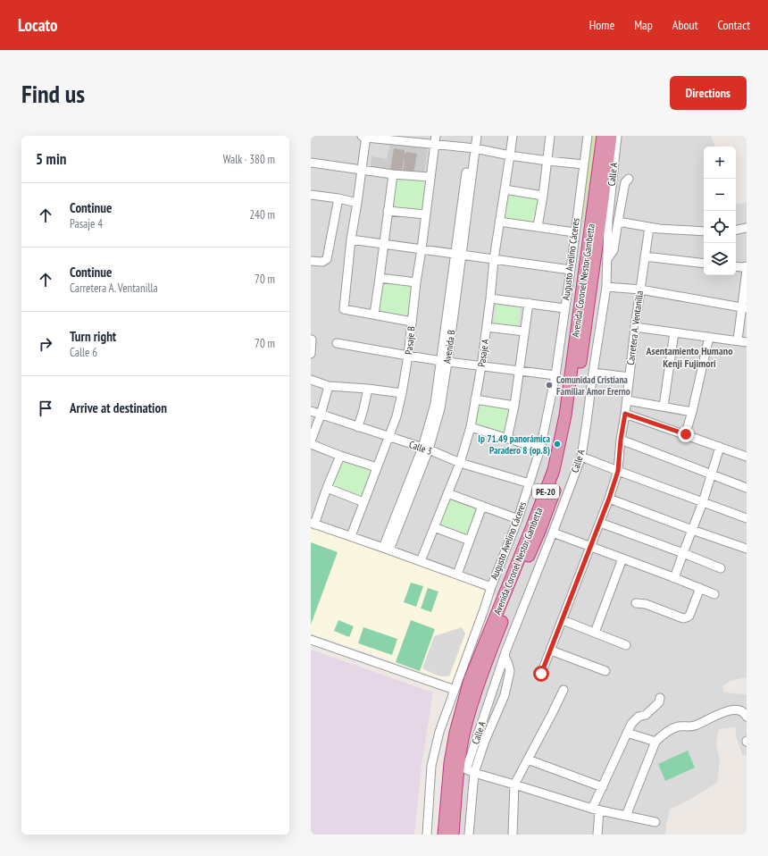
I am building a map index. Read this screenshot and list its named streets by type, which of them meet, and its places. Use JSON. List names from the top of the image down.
{
  "streets": {
    "highway": ["Avenida Coronel Nestor Gambetta", "PE-20"],
    "street": [
      "Calle A",
      "Augusto Avelino Cáceres",
      "Carretera A. Ventanilla",
      "Pasaje B",
      "Avenida B",
      "Pasaje A",
      "Calle 3"
    ]
  },
  "crossings": [
    ["Augusto Avelino Cáceres", "Calle 3"],
    ["Pasaje B", "Calle 3"],
    ["Avenida B", "Calle 3"],
    ["Pasaje A", "Calle 3"]
  ],
  "districts": ["Asentamiento Humano Kenji Fujimori"],
  "places": ["Comunidad Cristiana Familiar Amor Ererno", "Ip 71.49 panorámica Paradero 8 (op.8)"],
  "page": {
    "header": "Locato",
    "nav": [
      "Home",
      "Map",
      "About",
      "Contact"
    ],
    "buttons": "Directions",
    "title": "Find us",
    "heading": ["5 min", "Walk · 380 m"],
    "map_buttons": ["+", "−"],
    "list": [
      ["Continue", "Pasaje 4", "240 m"],
      ["Continue", "Carretera A. Ventanilla", "70 m"],
      ["Turn right", "Calle 6", "70 m"],
      "Arrive at destination"
    ]
  }
}
